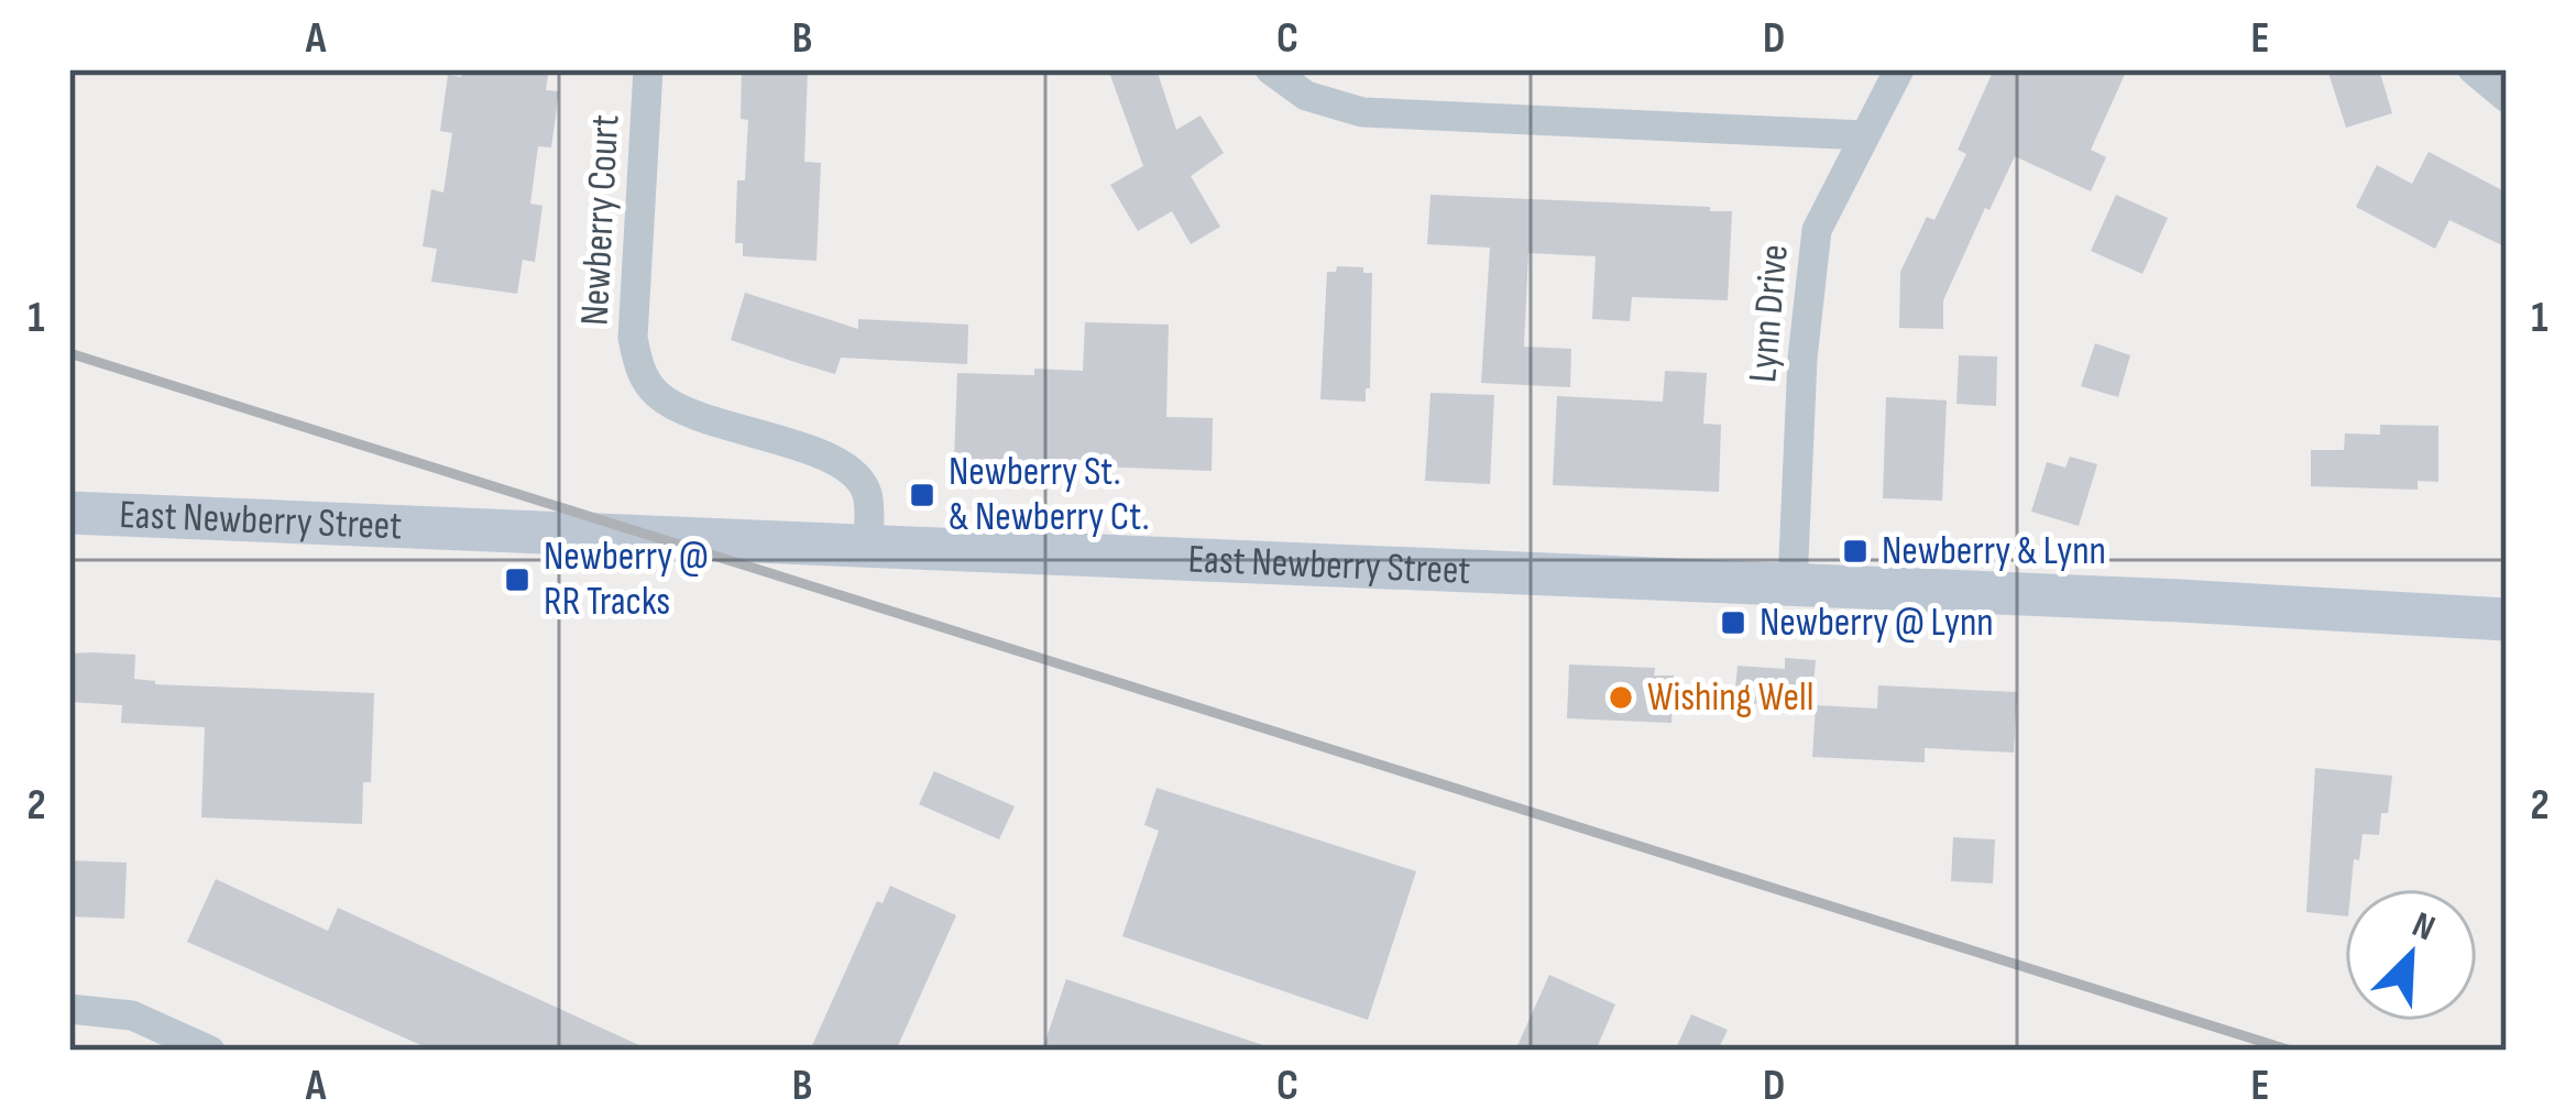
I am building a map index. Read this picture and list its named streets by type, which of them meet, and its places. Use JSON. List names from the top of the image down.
{
  "streets": {
    "main road": ["East Newberry Street"],
    "street": ["Newberry Court", "Lynn Drive"]
  },
  "crossings": [
    ["Newberry Court", "East Newberry Street"],
    ["Lynn Drive", "East Newberry Street"]
  ],
  "places": {
    "transit": [
      "Newberry St. & Newberry Ct.",
      "Newberry & Lynn",
      "Newberry @ RR Tracks",
      "Newberry @ Lynn"
    ],
    "other": ["Wishing Well"]
  },
  "north": "top right",
  "grid": {
    "columns": [
      "A",
      "B",
      "C",
      "D",
      "E"
    ],
    "rows": ["1", "2"]
  }
}
